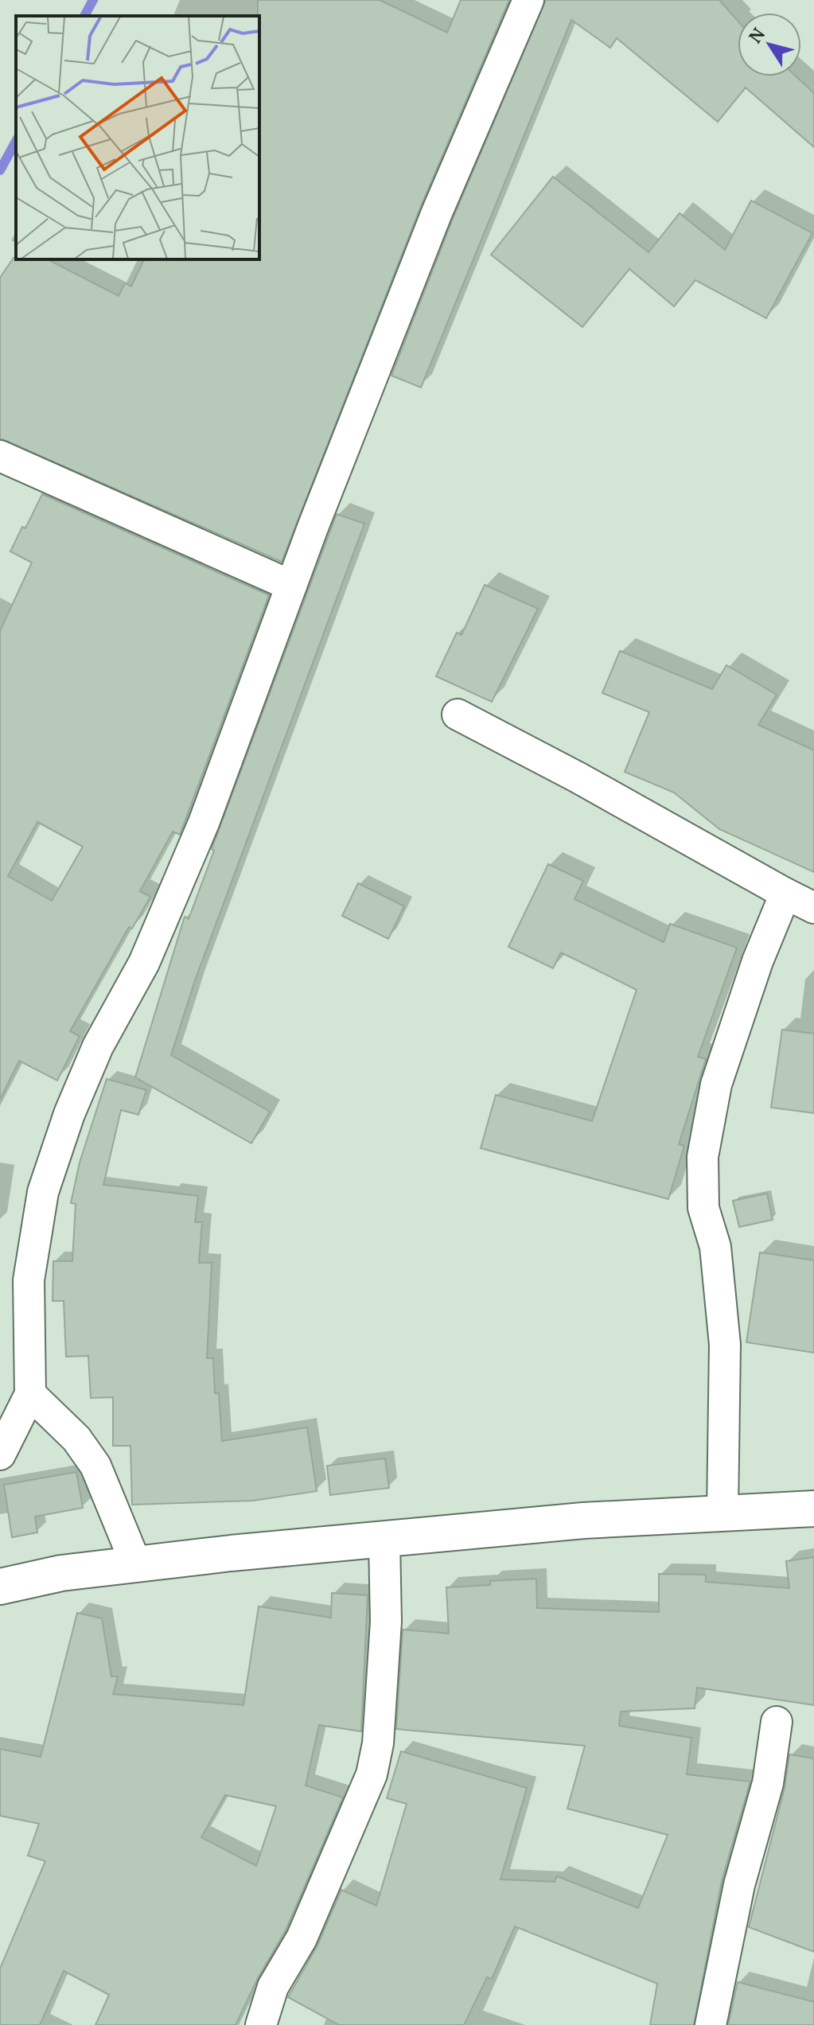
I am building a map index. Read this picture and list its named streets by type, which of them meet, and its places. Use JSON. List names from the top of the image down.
{
  "north": "top left"
}
